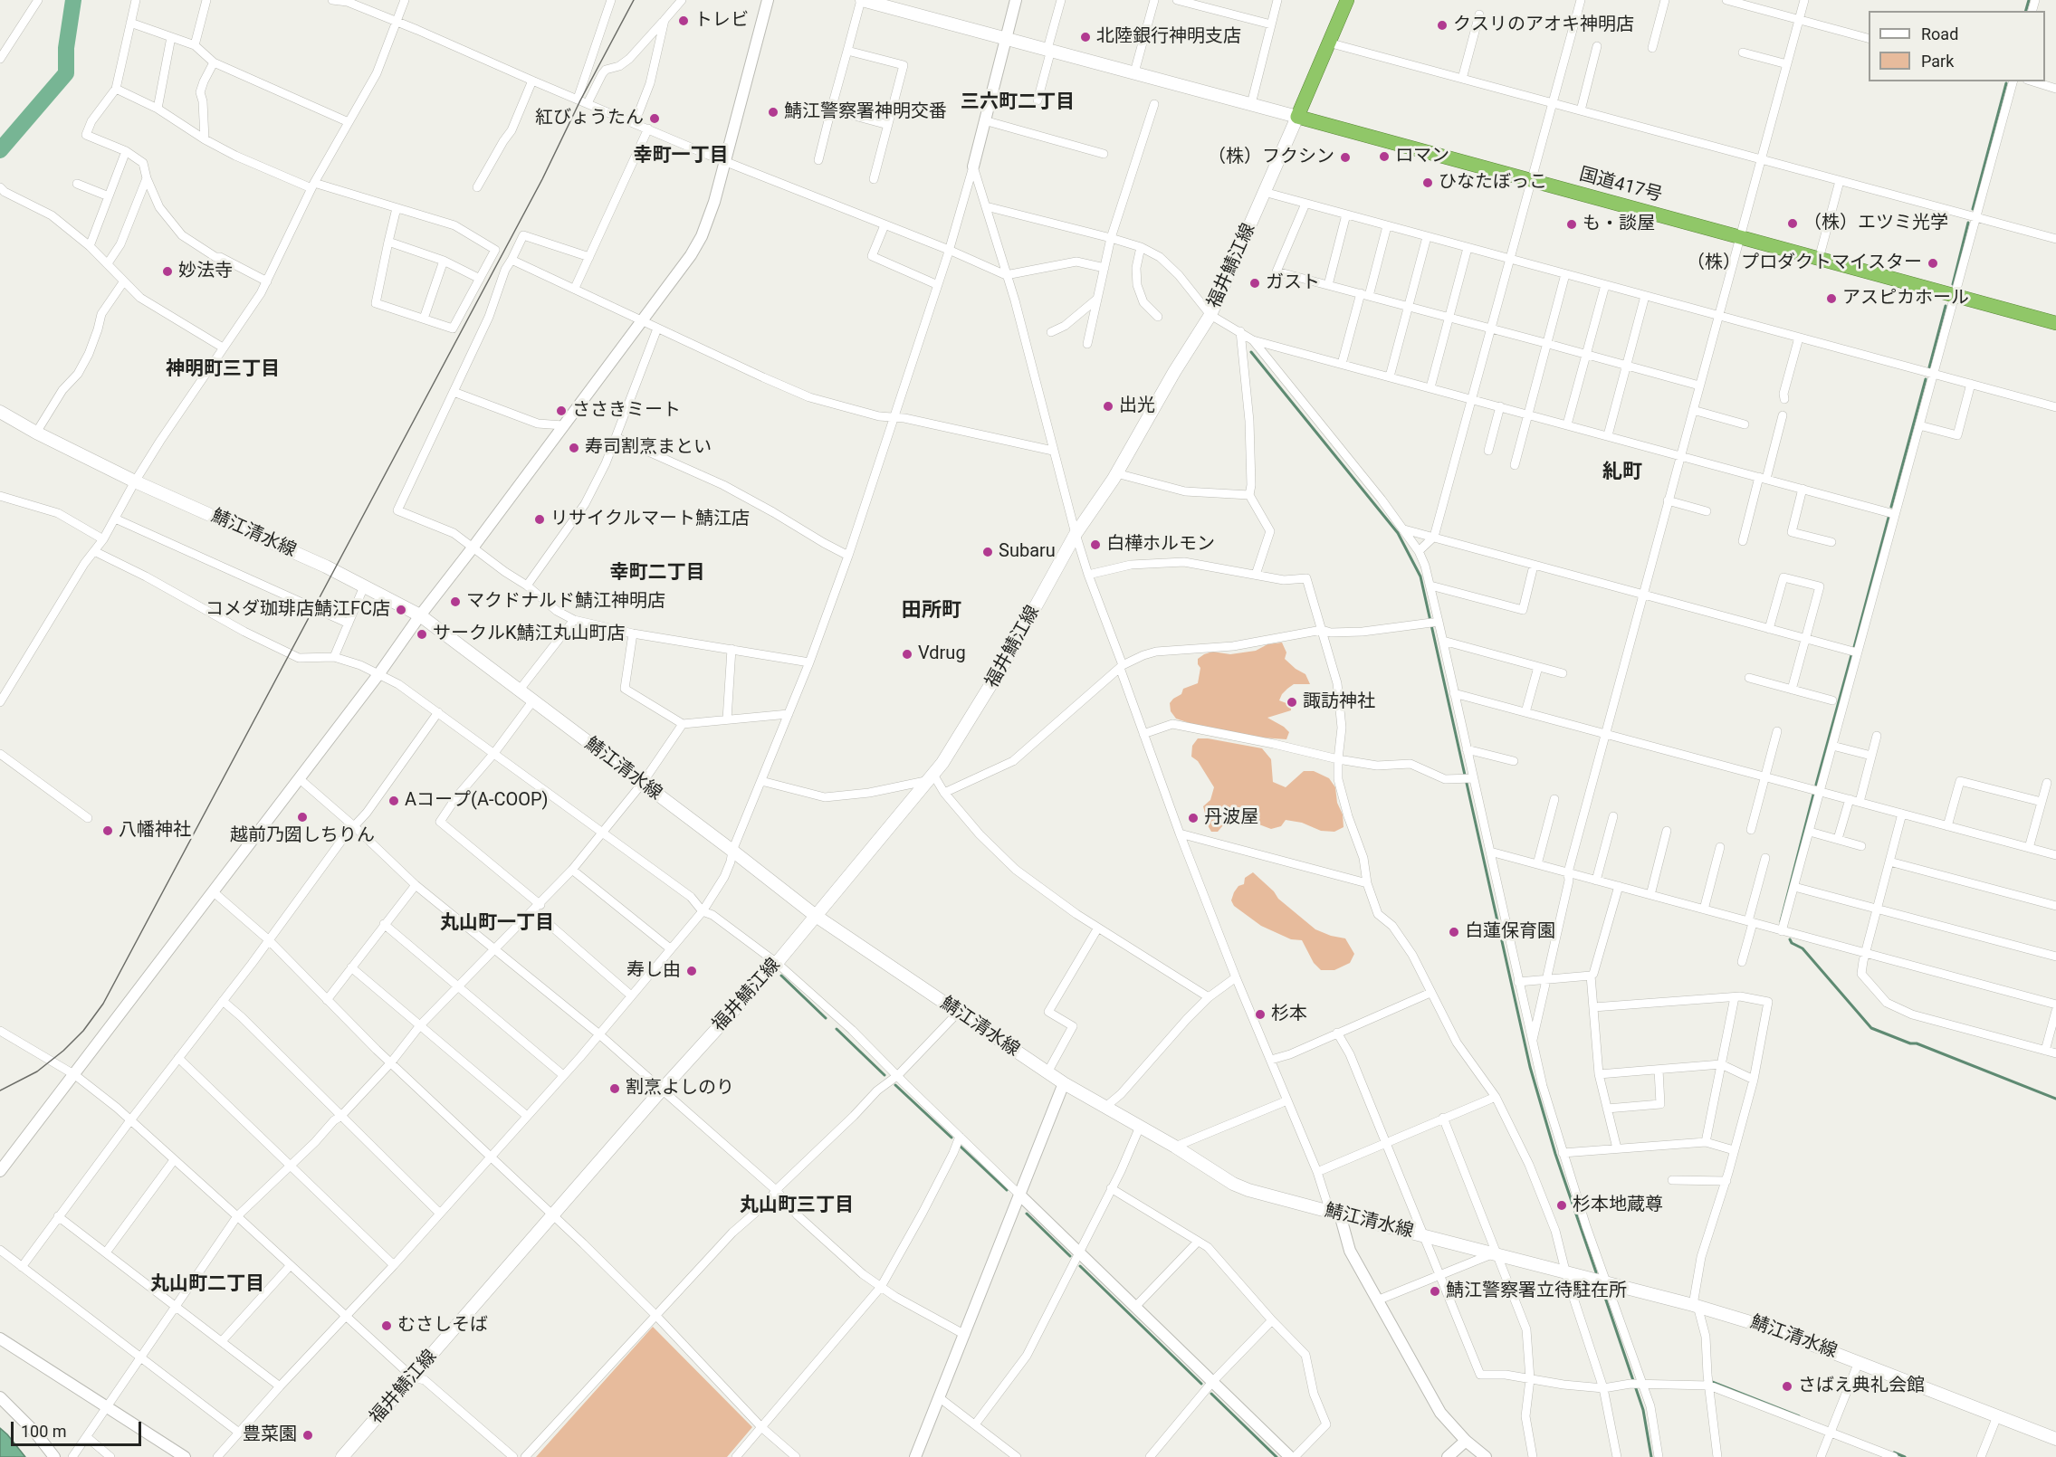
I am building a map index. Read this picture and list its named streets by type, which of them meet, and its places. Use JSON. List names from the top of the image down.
{
  "streets": {
    "highway": ["国道417号"],
    "main road": ["福井鯖江線", "鯖江清水線"]
  },
  "crossings": [
    ["国道417号", "福井鯖江線"],
    ["福井鯖江線", "鯖江清水線"]
  ],
  "districts": [
    "三六町二丁目",
    "幸町一丁目",
    "神明町三丁目",
    "糺町",
    "幸町二丁目",
    "田所町",
    "丸山町一丁目",
    "丸山町三丁目",
    "丸山町二丁目"
  ],
  "places": [
    "トレビ",
    "クスリのアオキ神明店",
    "北陸銀行神明支店",
    "鯖江警察署神明交番",
    "紅びょうたん",
    "ロマン",
    "（株）フクシン",
    "ひなたぼっこ",
    "（株）エツミ光学",
    "も・談屋",
    "（株）プロダクトマイスター",
    "妙法寺",
    "ガスト",
    "アスピカホール",
    "出光",
    "ささきミート",
    "寿司割烹まとい",
    "リサイクルマート鯖江店",
    "白樺ホルモン",
    "Subaru",
    "マクドナルド鯖江神明店",
    "コメダ珈琲店鯖江FC店",
    "サークルK鯖江丸山町店",
    "Vdrug",
    "諏訪神社",
    "Aコープ(A-COOP)",
    "越前乃圀しちりん",
    "丹波屋",
    "八幡神社",
    "白蓮保育園",
    "寿し由",
    "杉本",
    "割烹よしのり",
    "杉本地蔵尊",
    "鯖江警察署立待駐在所",
    "むさしそば",
    "さばえ典礼会館",
    "豊菜園"
  ],
  "legend": ["Road", "Park"],
  "scale_bar": "100 m"
}
